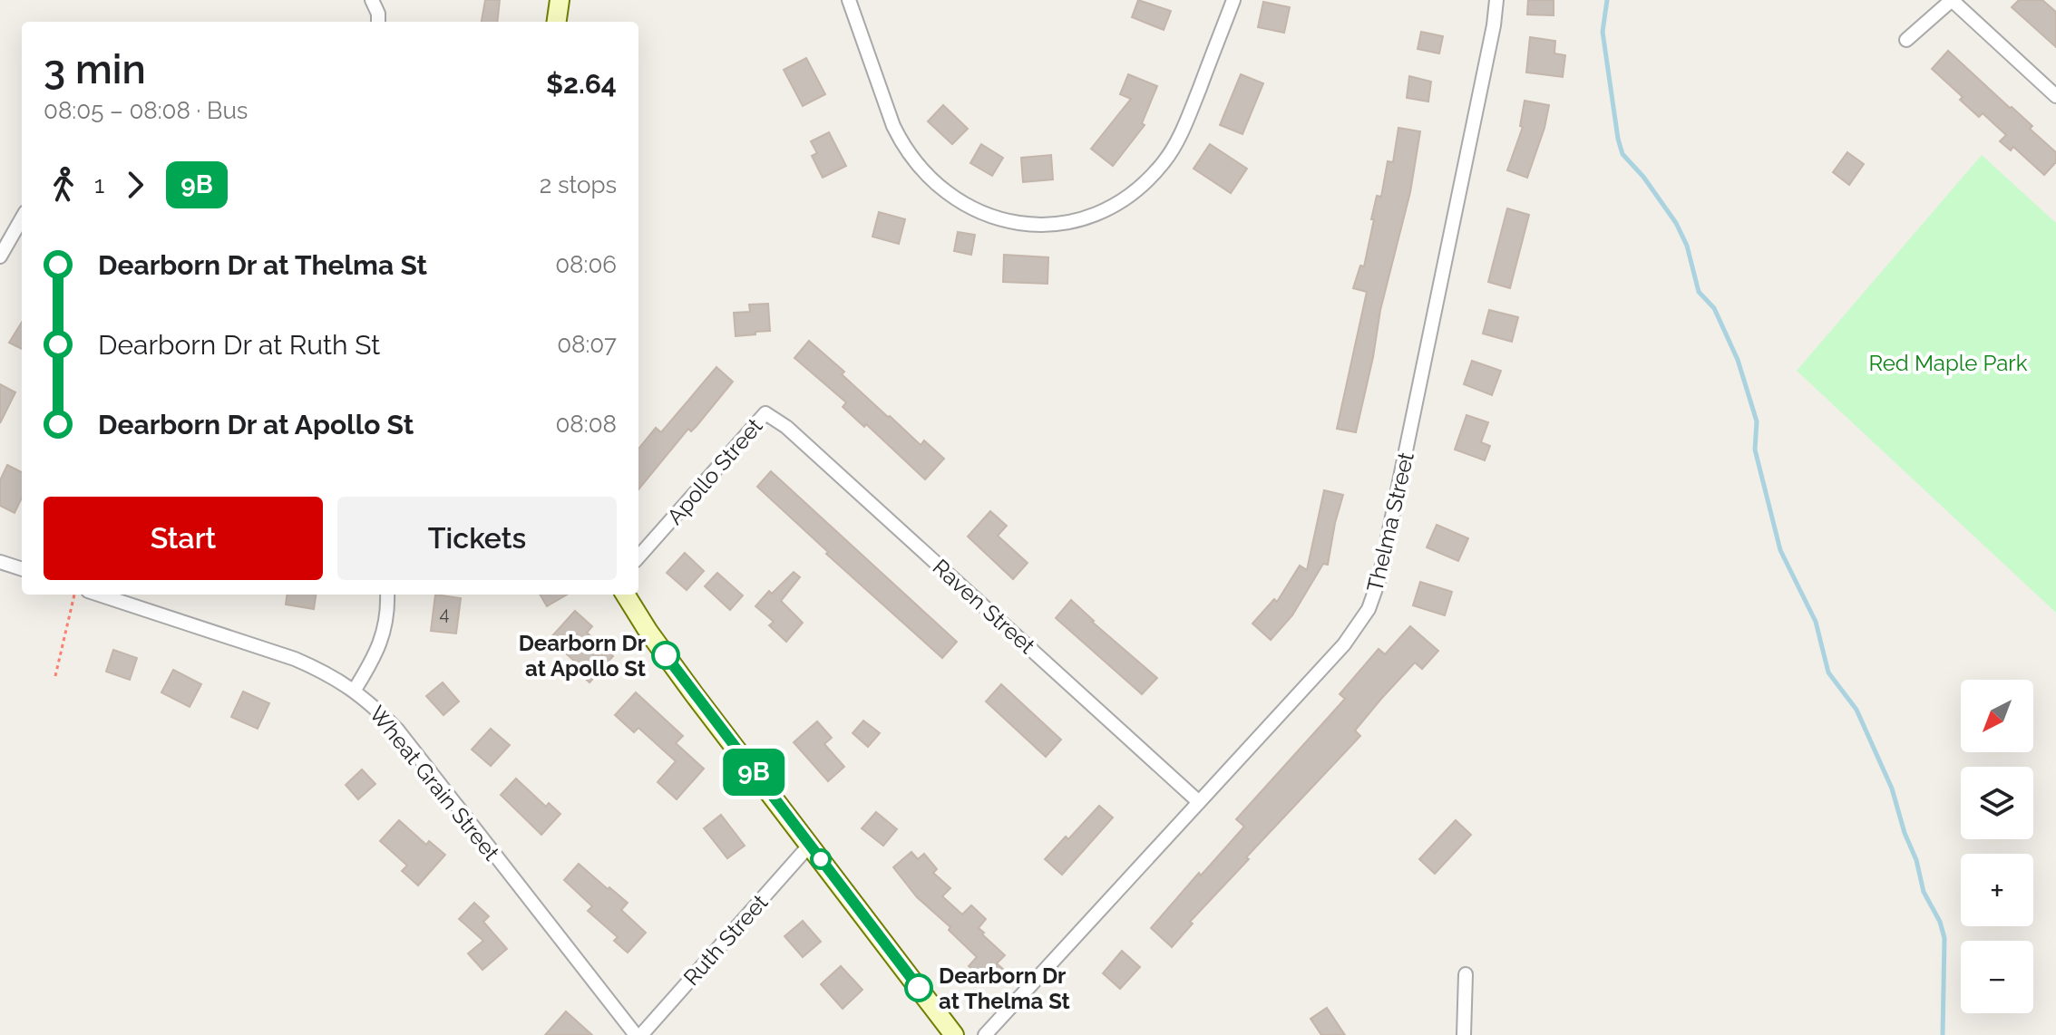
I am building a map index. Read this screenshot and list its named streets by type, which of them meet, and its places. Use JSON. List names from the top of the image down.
{
  "streets": {
    "street": [
      "Apollo Street",
      "Thelma Street",
      "Raven Street",
      "Wheat Grain Street",
      "Ruth Street"
    ]
  },
  "crossings": [
    ["Apollo Street", "Raven Street"],
    ["Thelma Street", "Raven Street"],
    ["Wheat Grain Street", "Ruth Street"]
  ],
  "parks": ["Red Maple Park"],
  "places": ["Dearborn Dr at Apollo St", "Dearborn Dr at Thelma St"],
  "lines": ["bus line 9B"],
  "house_numbers": ["4"],
  "north": "bottom left",
  "page": {
    "on_map": "9B",
    "heading": ["3 min", "08:05 – 08:08 · Bus", "$2.64"],
    "legs": ["1", "9B", "2 stops"],
    "list": [
      {
        "name": "Dearborn Dr at Thelma St",
        "value": "08:06"
      },
      {
        "name": "Dearborn Dr at Ruth St",
        "value": "08:07"
      },
      {
        "name": "Dearborn Dr at Apollo St",
        "value": "08:08"
      }
    ],
    "buttons": ["Start", "Tickets"],
    "map_buttons": ["+", "−"]
  }
}
